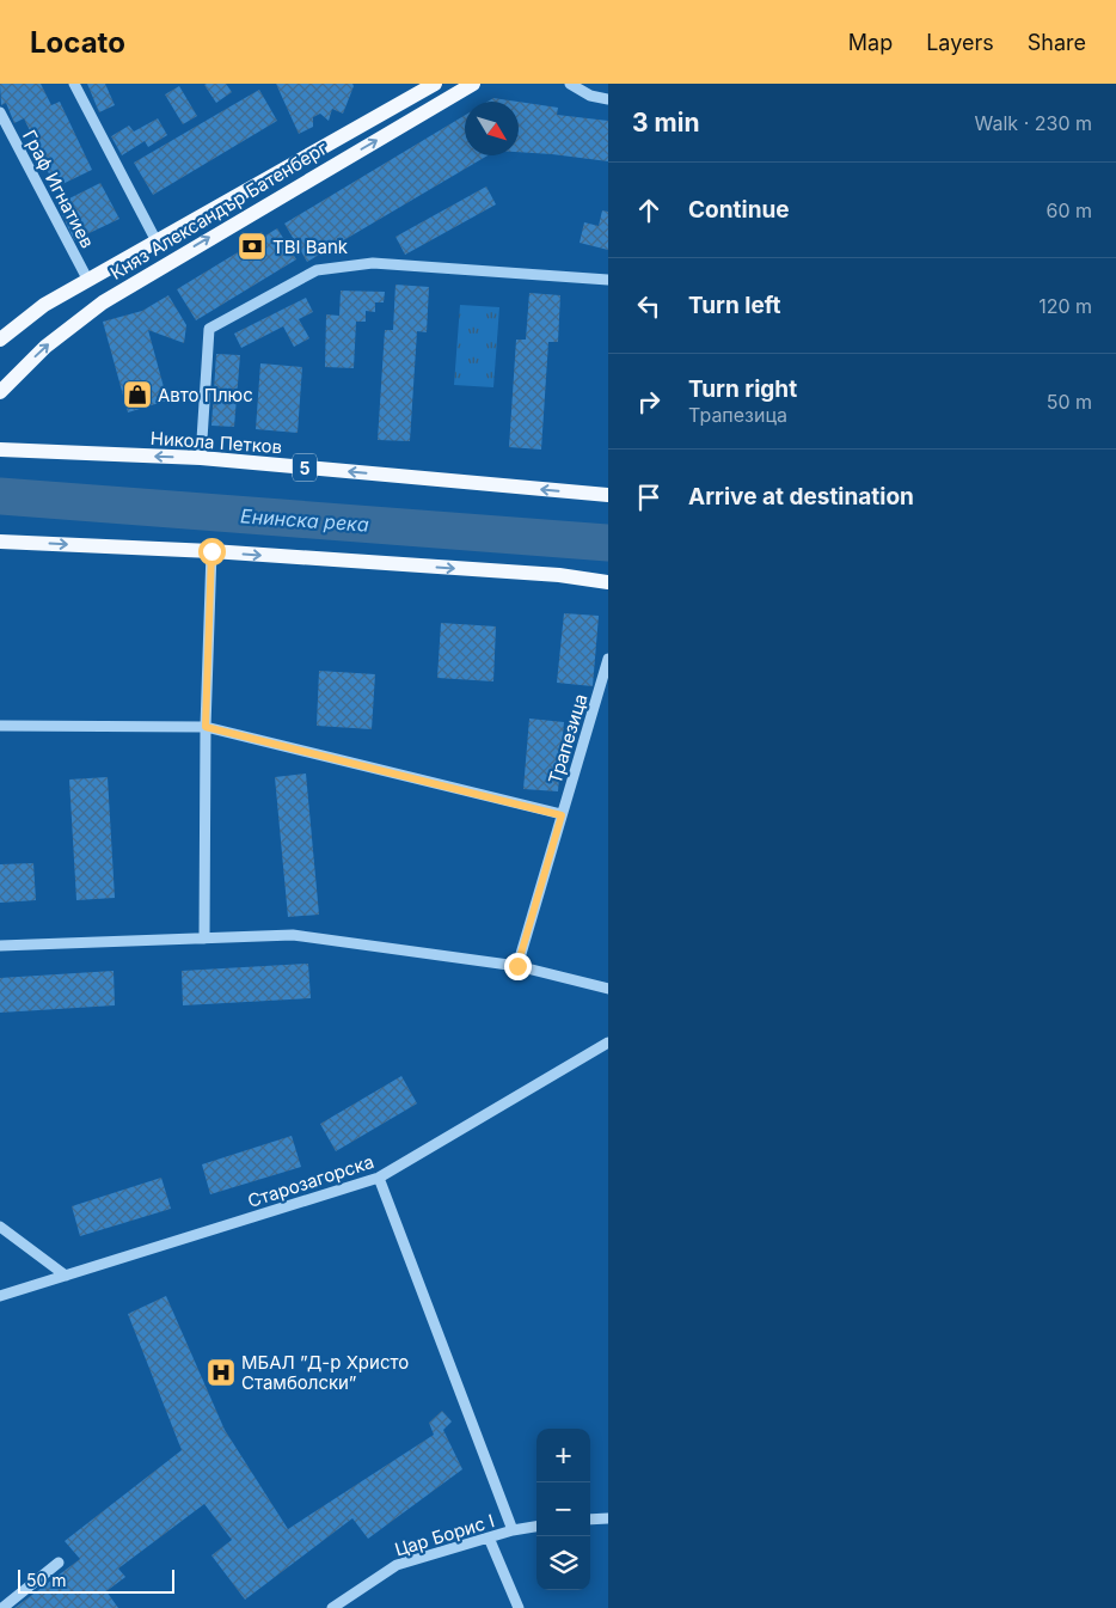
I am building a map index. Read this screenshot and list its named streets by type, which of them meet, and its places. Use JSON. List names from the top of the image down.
{
  "streets": {
    "main road": ["Княз Александър Батенберг", "Никола Петков", "5"],
    "street": [
      "Граф Игнатиев",
      "Трапезица",
      "Старозагорска",
      "Цар Борис I"
    ]
  },
  "crossings": [
    ["Граф Игнатиев", "Княз Александър Батенберг"]
  ],
  "water": ["Енинска река"],
  "places": {
    "bank": ["TBI Bank"],
    "shop": ["Авто Плюс"],
    "hospital": ["МБАЛ ”Д-р Христо Стамболски”"]
  },
  "scale_bar": "50 m",
  "north": "bottom right",
  "page": {
    "header": "Locato",
    "nav": ["Map", "Layers", "Share"],
    "heading": ["3 min", "Walk · 230 m"],
    "list": [
      ["Continue", "60 m"],
      ["Turn left", "120 m"],
      ["Turn right", "Трапезица", "50 m"],
      "Arrive at destination"
    ],
    "map_buttons": ["+", "−"],
    "scale": "50 m"
  }
}
